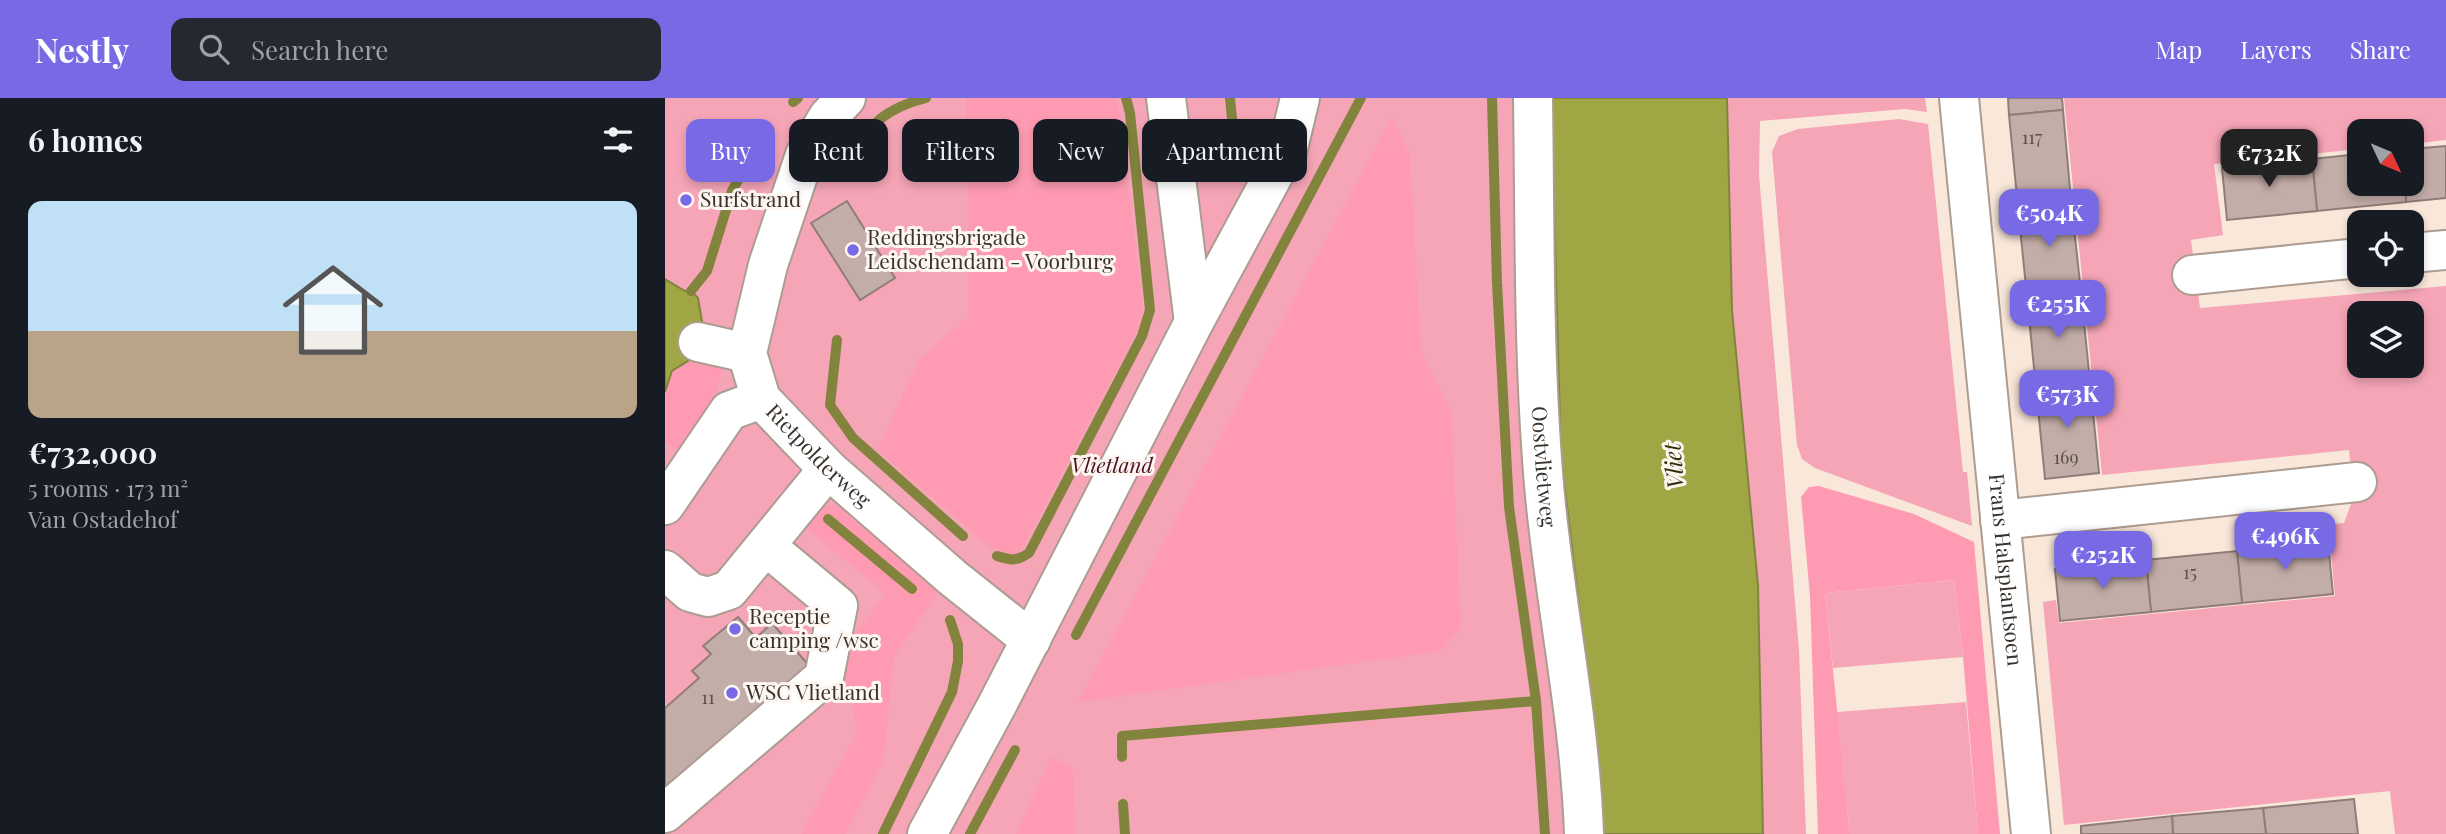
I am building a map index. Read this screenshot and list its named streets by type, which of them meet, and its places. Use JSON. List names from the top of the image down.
{
  "streets": {
    "street": ["Rietpolderweg", "Oostvlietweg", "Frans Halsplantsoen"]
  },
  "water": ["Vliet"],
  "parks": ["Vlietland"],
  "places": [
    "Surfstrand",
    "Reddingsbrigade Leidschendam - Voorburg",
    "Receptie camping /wsc",
    "WSC Vlietland"
  ],
  "house_numbers": [
    "117",
    "169",
    "15",
    "11"
  ],
  "north": "bottom right",
  "page": {
    "header": "Nestly",
    "search": "Search here",
    "nav": ["Map", "Layers", "Share"],
    "heading": "6 homes",
    "chip": [
      "Buy",
      "Rent",
      "Filters",
      "New",
      "Apartment"
    ],
    "price": [
      "€732K",
      "€504K",
      "€255K",
      "€573K",
      "€496K",
      "€252K"
    ],
    "list": [
      {
        "name": "€732,000",
        "note": "5 rooms · 173 m² · Van Ostadehof"
      }
    ]
  }
}
